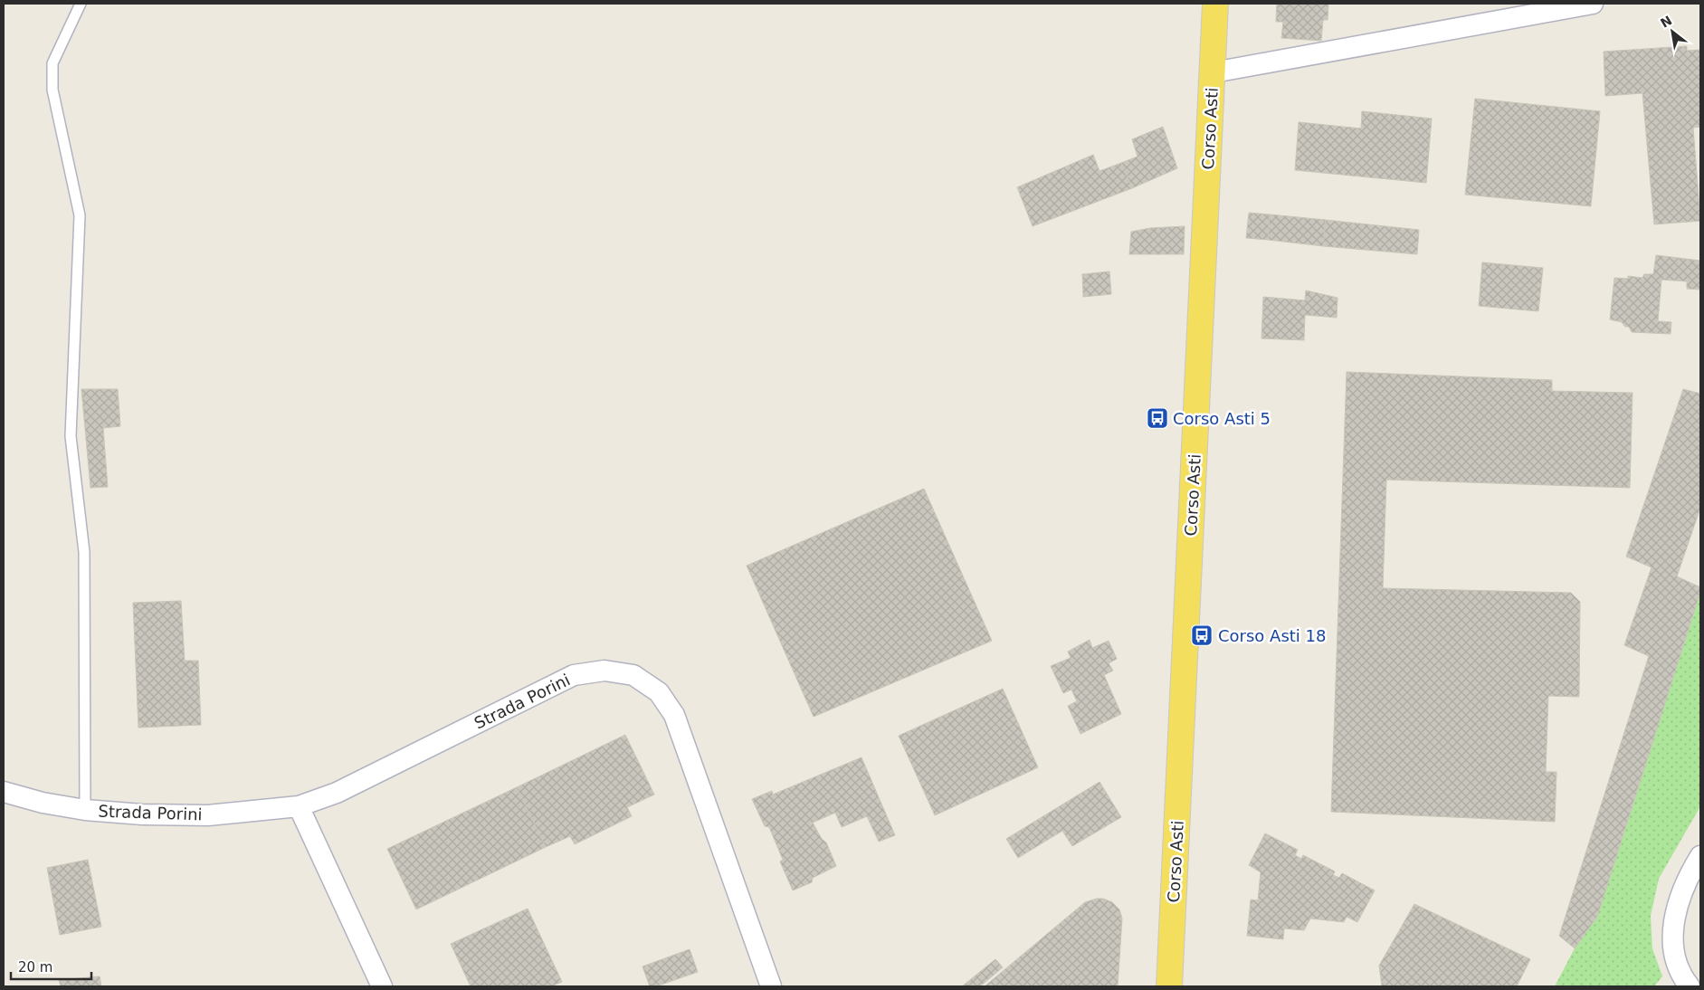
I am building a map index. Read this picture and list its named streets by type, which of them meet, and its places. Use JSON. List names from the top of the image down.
{
  "streets": {
    "main road": ["Corso Asti"],
    "street": ["Strada Porini"]
  },
  "places": {
    "bus stop": ["Corso Asti 5", "Corso Asti 18"]
  },
  "scale_bar": "20 m",
  "north": "top left"
}
